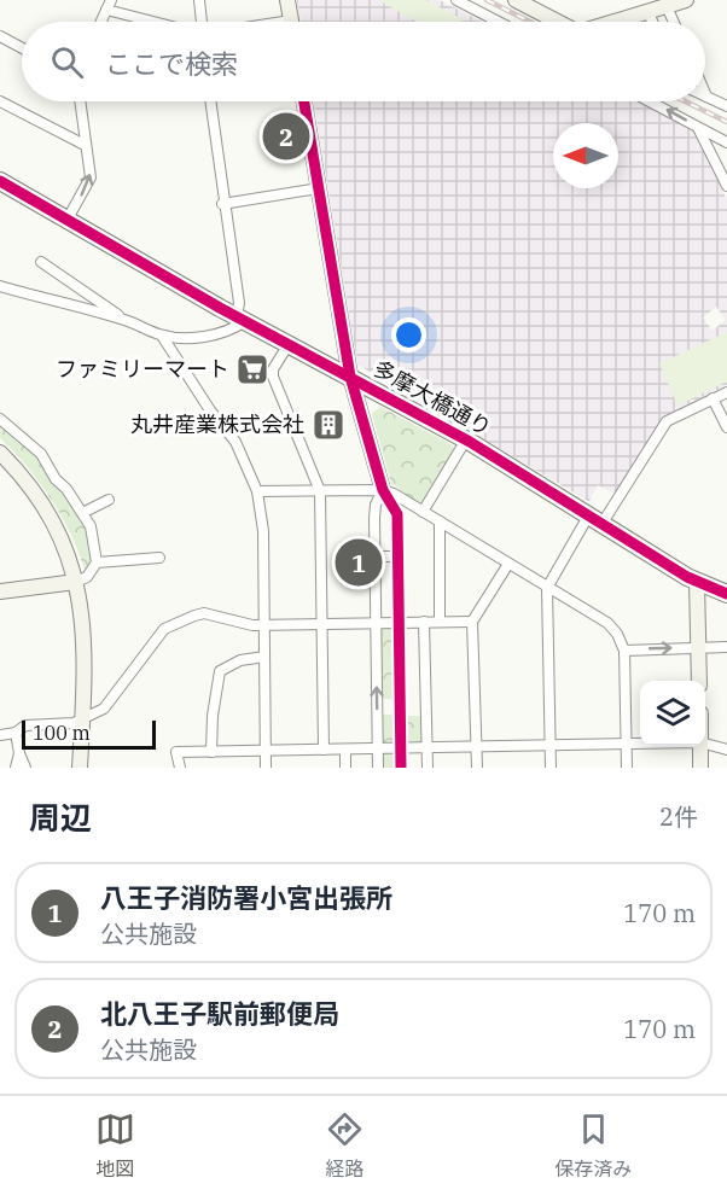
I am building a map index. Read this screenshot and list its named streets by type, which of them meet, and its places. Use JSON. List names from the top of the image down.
{
  "streets": {
    "main road": ["多摩大橋通り"]
  },
  "places": {
    "supermarket": ["ファミリーマート"],
    "building": ["丸井産業株式会社"]
  },
  "scale_bar": "100 m",
  "north": "left",
  "page": {
    "search": "ここで検索",
    "pins": ["2", "1"],
    "scale": "100 m",
    "heading": ["周辺", "2件"],
    "list": [
      {
        "mark": "1",
        "name": "八王子消防署小宮出張所",
        "note": "公共施設",
        "value": "170 m"
      },
      {
        "mark": "2",
        "name": "北八王子駅前郵便局",
        "note": "公共施設",
        "value": "170 m"
      }
    ],
    "nav": ["地図", "経路", "保存済み"]
  }
}
